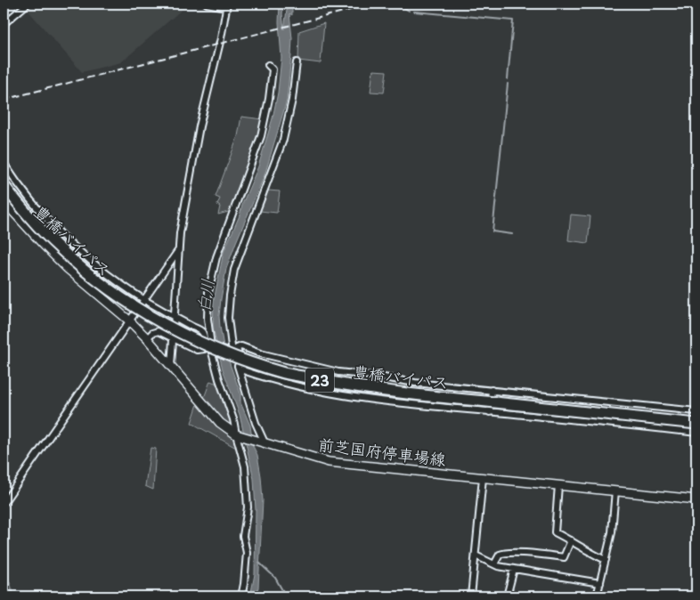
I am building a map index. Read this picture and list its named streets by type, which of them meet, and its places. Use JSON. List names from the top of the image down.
{
  "streets": {
    "highway": ["豊橋バイパス", "23"],
    "main road": ["前芝国府停車場線"]
  },
  "water": ["白川"]
}
